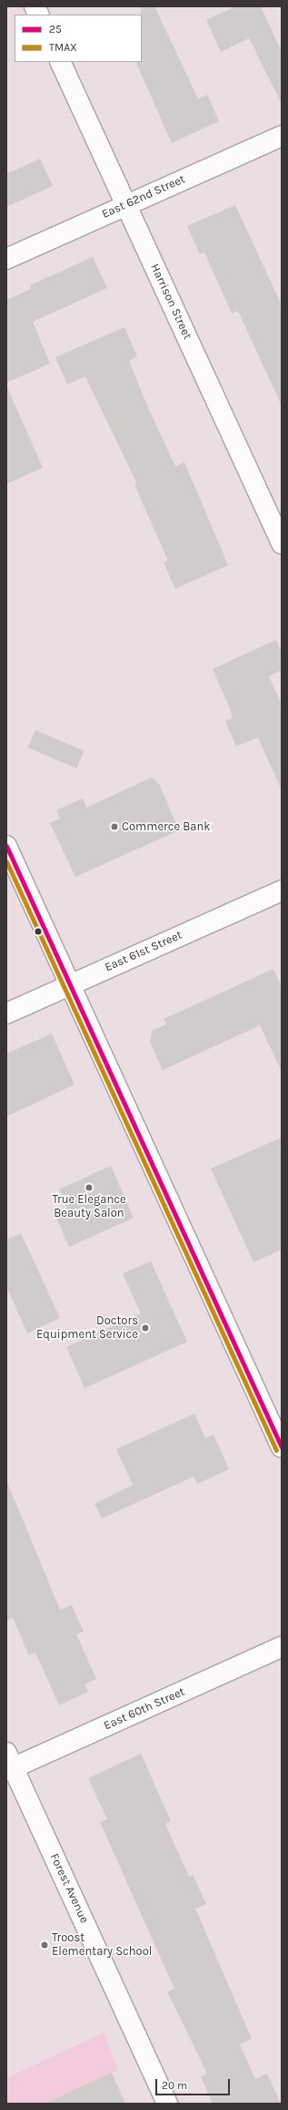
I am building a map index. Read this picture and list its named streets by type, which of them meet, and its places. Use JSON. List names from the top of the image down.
{
  "streets": {
    "street": [
      "East 62nd Street",
      "Harrison Street",
      "East 61st Street",
      "East 60th Street",
      "Forest Avenue"
    ]
  },
  "crossings": [
    ["East 62nd Street", "Harrison Street"],
    ["East 60th Street", "Forest Avenue"]
  ],
  "places": [
    "Commerce Bank",
    "True Elegance Beauty Salon",
    "Doctors Equipment Service",
    "Troost Elementary School"
  ],
  "lines": ["transit line 25", "transit line TMAX"],
  "legend": ["25", "TMAX"],
  "scale_bar": "20 m"
}
